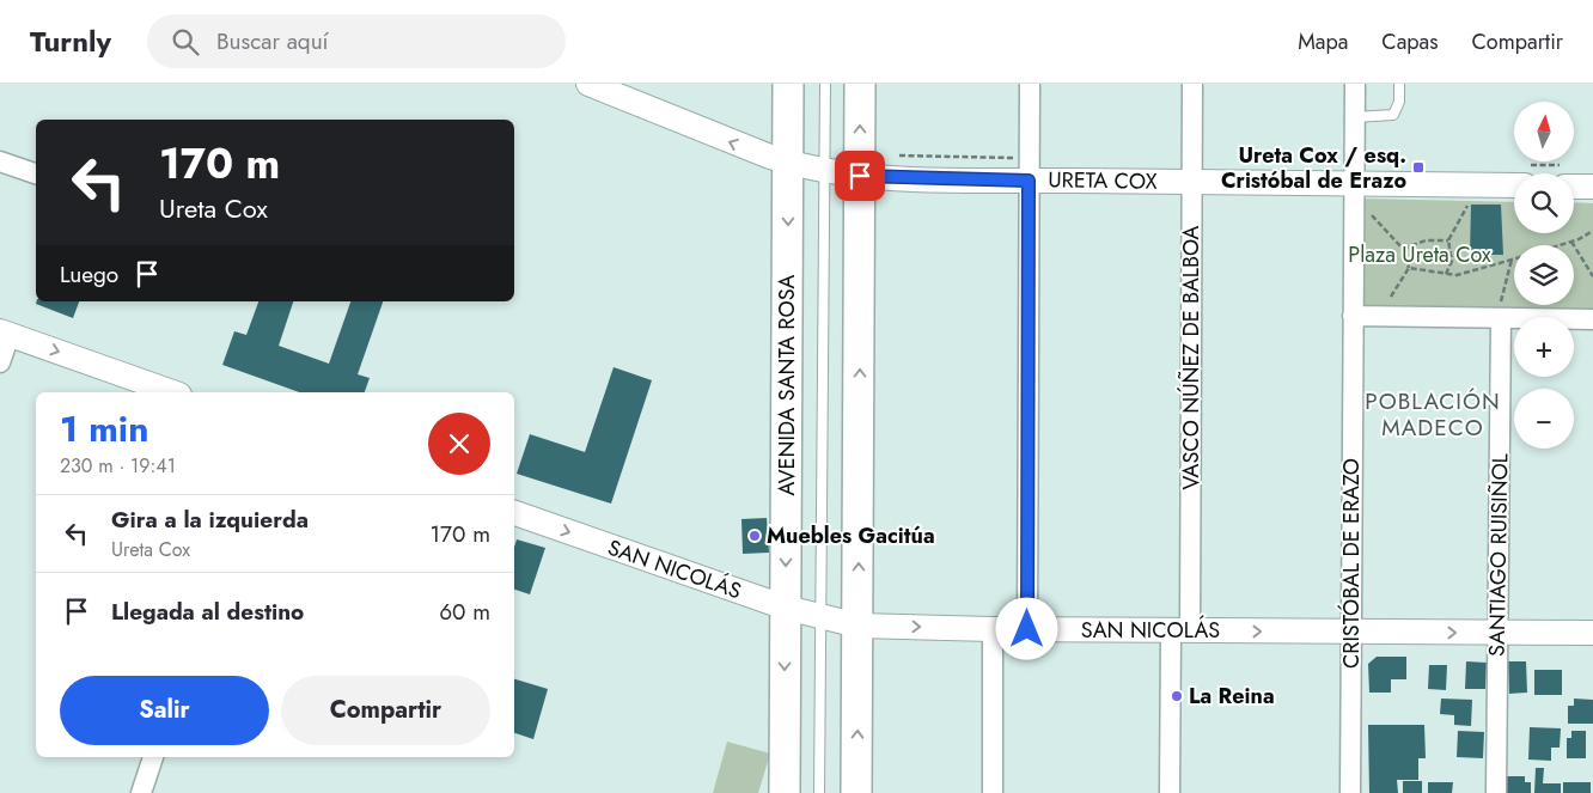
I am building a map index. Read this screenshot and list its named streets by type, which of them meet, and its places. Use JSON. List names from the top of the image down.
{
  "streets": {
    "main road": ["AVENIDA SANTA ROSA"],
    "street": [
      "URETA COX",
      "VASCO NÚÑEZ DE BALBOA",
      "SANTIAGO RUISIÑOL",
      "CRISTÓBAL DE ERAZO",
      "SAN NICOLÁS"
    ]
  },
  "crossings": [
    ["URETA COX", "VASCO NÚÑEZ DE BALBOA"],
    ["URETA COX", "AVENIDA SANTA ROSA"],
    ["URETA COX", "CRISTÓBAL DE ERAZO"],
    ["VASCO NÚÑEZ DE BALBOA", "SAN NICOLÁS"],
    ["AVENIDA SANTA ROSA", "SAN NICOLÁS"],
    ["SANTIAGO RUISIÑOL", "SAN NICOLÁS"],
    ["CRISTÓBAL DE ERAZO", "SAN NICOLÁS"]
  ],
  "one_way": ["SAN NICOLÁS"],
  "districts": ["POBLACIÓN MADECO"],
  "parks": ["Plaza Ureta Cox"],
  "places": {
    "transit": ["Ureta Cox / esq. Cristóbal de Erazo"],
    "other": ["Muebles Gacitúa", "La Reina"]
  },
  "north": "top",
  "page": {
    "header": "Turnly",
    "search": "Buscar aquí",
    "nav": ["Mapa", "Capas", "Compartir"],
    "map_buttons": ["+", "−"],
    "turn": ["170 m", "Ureta Cox"],
    "then": "Luego",
    "heading": ["1 min", "230 m · 19:41"],
    "list": [
      {
        "name": "Gira a la izquierda",
        "note": "Ureta Cox",
        "value": "170 m"
      },
      {
        "name": "Llegada al destino",
        "value": "60 m"
      }
    ],
    "buttons": ["Salir", "Compartir"]
  }
}
